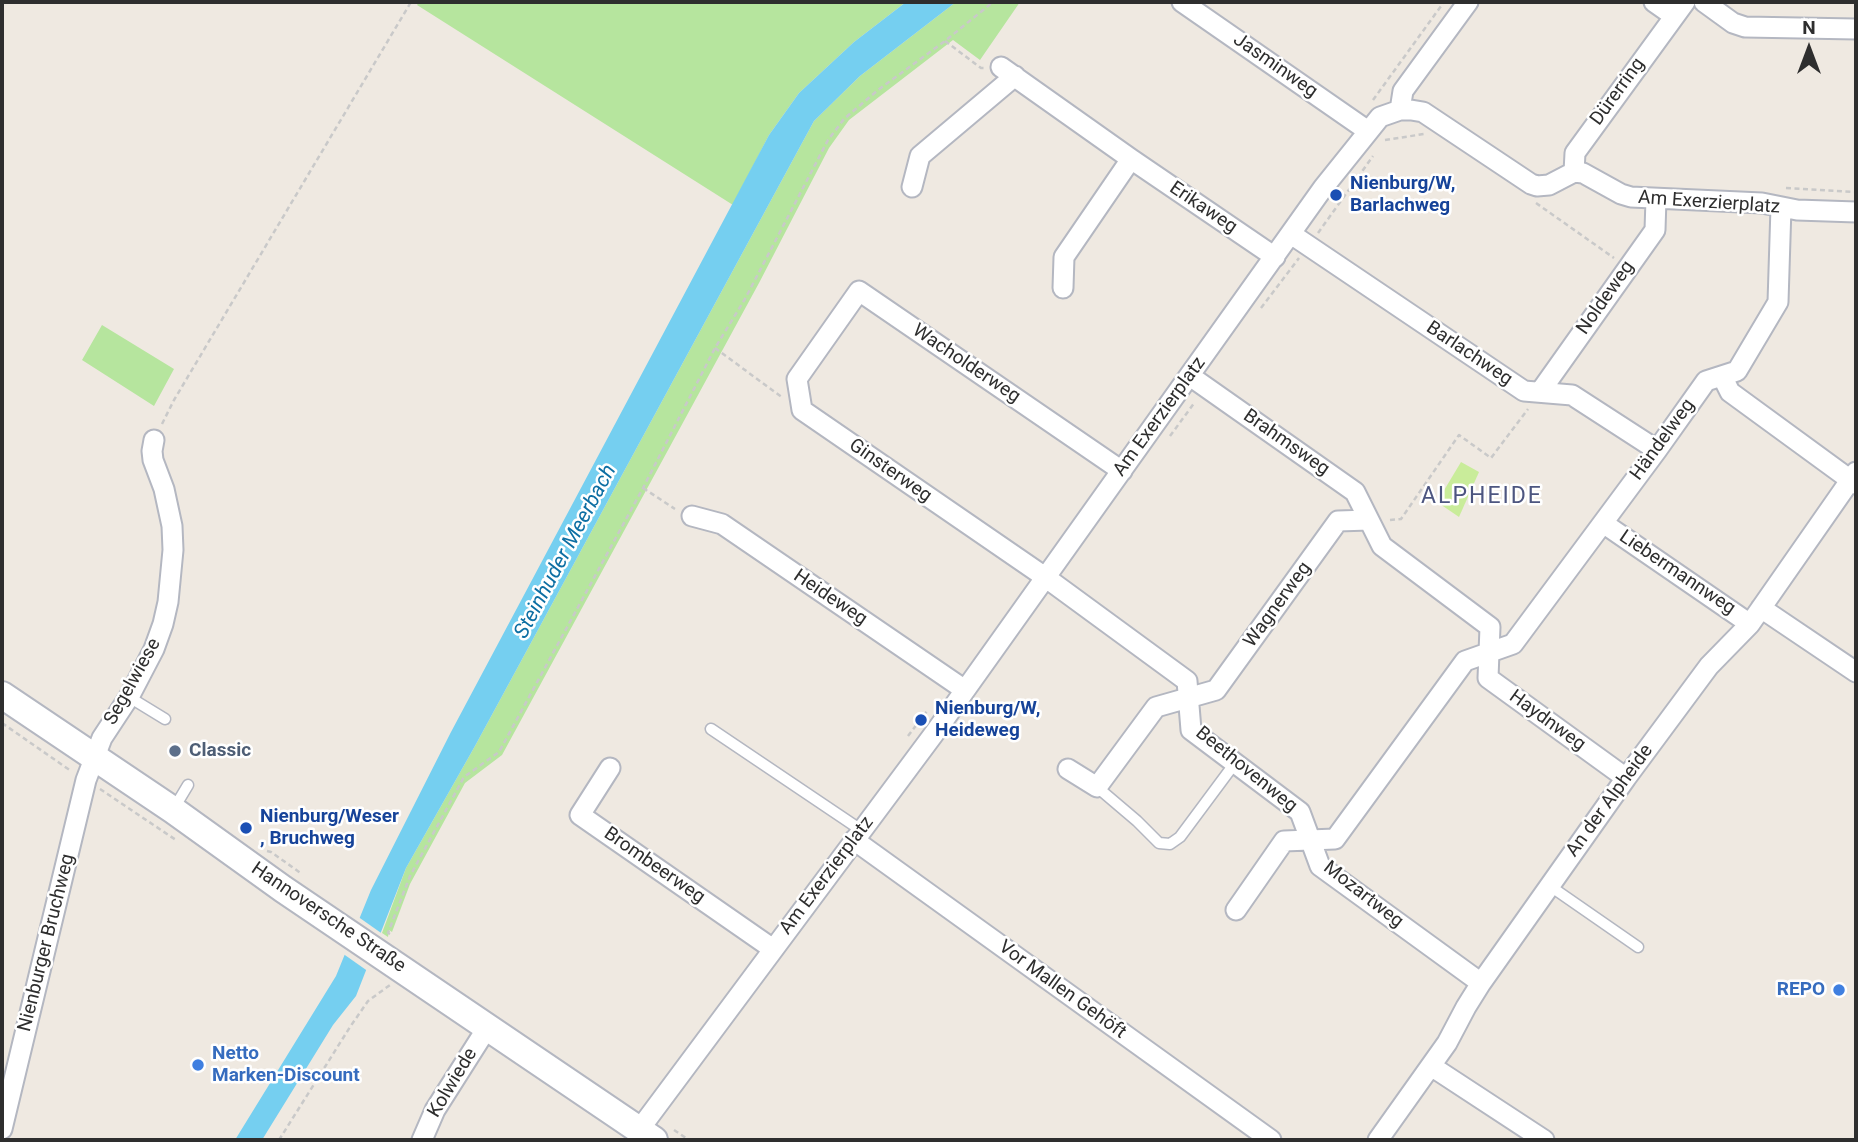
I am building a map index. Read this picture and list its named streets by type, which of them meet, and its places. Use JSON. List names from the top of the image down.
{
  "streets": {
    "street": [
      "Jasminweg",
      "Dürerring",
      "Am Exerzierplatz",
      "Erikaweg",
      "Noldeweg",
      "Barlachweg",
      "Wacholderweg",
      "Händelweg",
      "Brahmsweg",
      "Ginsterweg",
      "Liebermannweg",
      "Heideweg",
      "Wagnerweg",
      "Segelwiese",
      "Haydnweg",
      "Beethovenweg",
      "An der Alpheide",
      "Brombeerweg",
      "Mozartweg",
      "Hannoversche Straße",
      "Nienburger Bruchweg",
      "Vor Mallen Gehöft",
      "Kolwiede"
    ]
  },
  "crossings": [
    ["Jasminweg", "Am Exerzierplatz"],
    ["Dürerring", "Am Exerzierplatz"],
    ["Am Exerzierplatz", "Erikaweg"],
    ["Am Exerzierplatz", "Noldeweg"],
    ["Am Exerzierplatz", "Barlachweg"],
    ["Am Exerzierplatz", "Wacholderweg"],
    ["Am Exerzierplatz", "Händelweg"],
    ["Am Exerzierplatz", "Brahmsweg"],
    ["Am Exerzierplatz", "Ginsterweg"],
    ["Am Exerzierplatz", "Heideweg"],
    ["Am Exerzierplatz", "Beethovenweg"],
    ["Am Exerzierplatz", "Brombeerweg"],
    ["Am Exerzierplatz", "Hannoversche Straße"],
    ["Am Exerzierplatz", "Vor Mallen Gehöft"],
    ["Noldeweg", "Barlachweg"],
    ["Barlachweg", "Händelweg"],
    ["Wacholderweg", "Ginsterweg"],
    ["Händelweg", "Liebermannweg"],
    ["Händelweg", "Haydnweg"],
    ["Händelweg", "Beethovenweg"],
    ["Händelweg", "Mozartweg"],
    ["Brahmsweg", "Wagnerweg"],
    ["Ginsterweg", "Beethovenweg"],
    ["Liebermannweg", "An der Alpheide"],
    ["Wagnerweg", "Beethovenweg"],
    ["Segelwiese", "Hannoversche Straße"],
    ["Segelwiese", "Nienburger Bruchweg"],
    ["Haydnweg", "An der Alpheide"],
    ["Beethovenweg", "Mozartweg"],
    ["An der Alpheide", "Mozartweg"],
    ["Hannoversche Straße", "Nienburger Bruchweg"],
    ["Hannoversche Straße", "Kolwiede"]
  ],
  "districts": ["ALPHEIDE"],
  "water": ["Steinhuder Meerbach"],
  "places": [
    "Nienburg/W, Barlachweg",
    "Nienburg/W, Heideweg",
    "Classic",
    "Nienburg/Weser , Bruchweg",
    "REPO",
    "Netto Marken-Discount"
  ],
  "north": "top"
}
